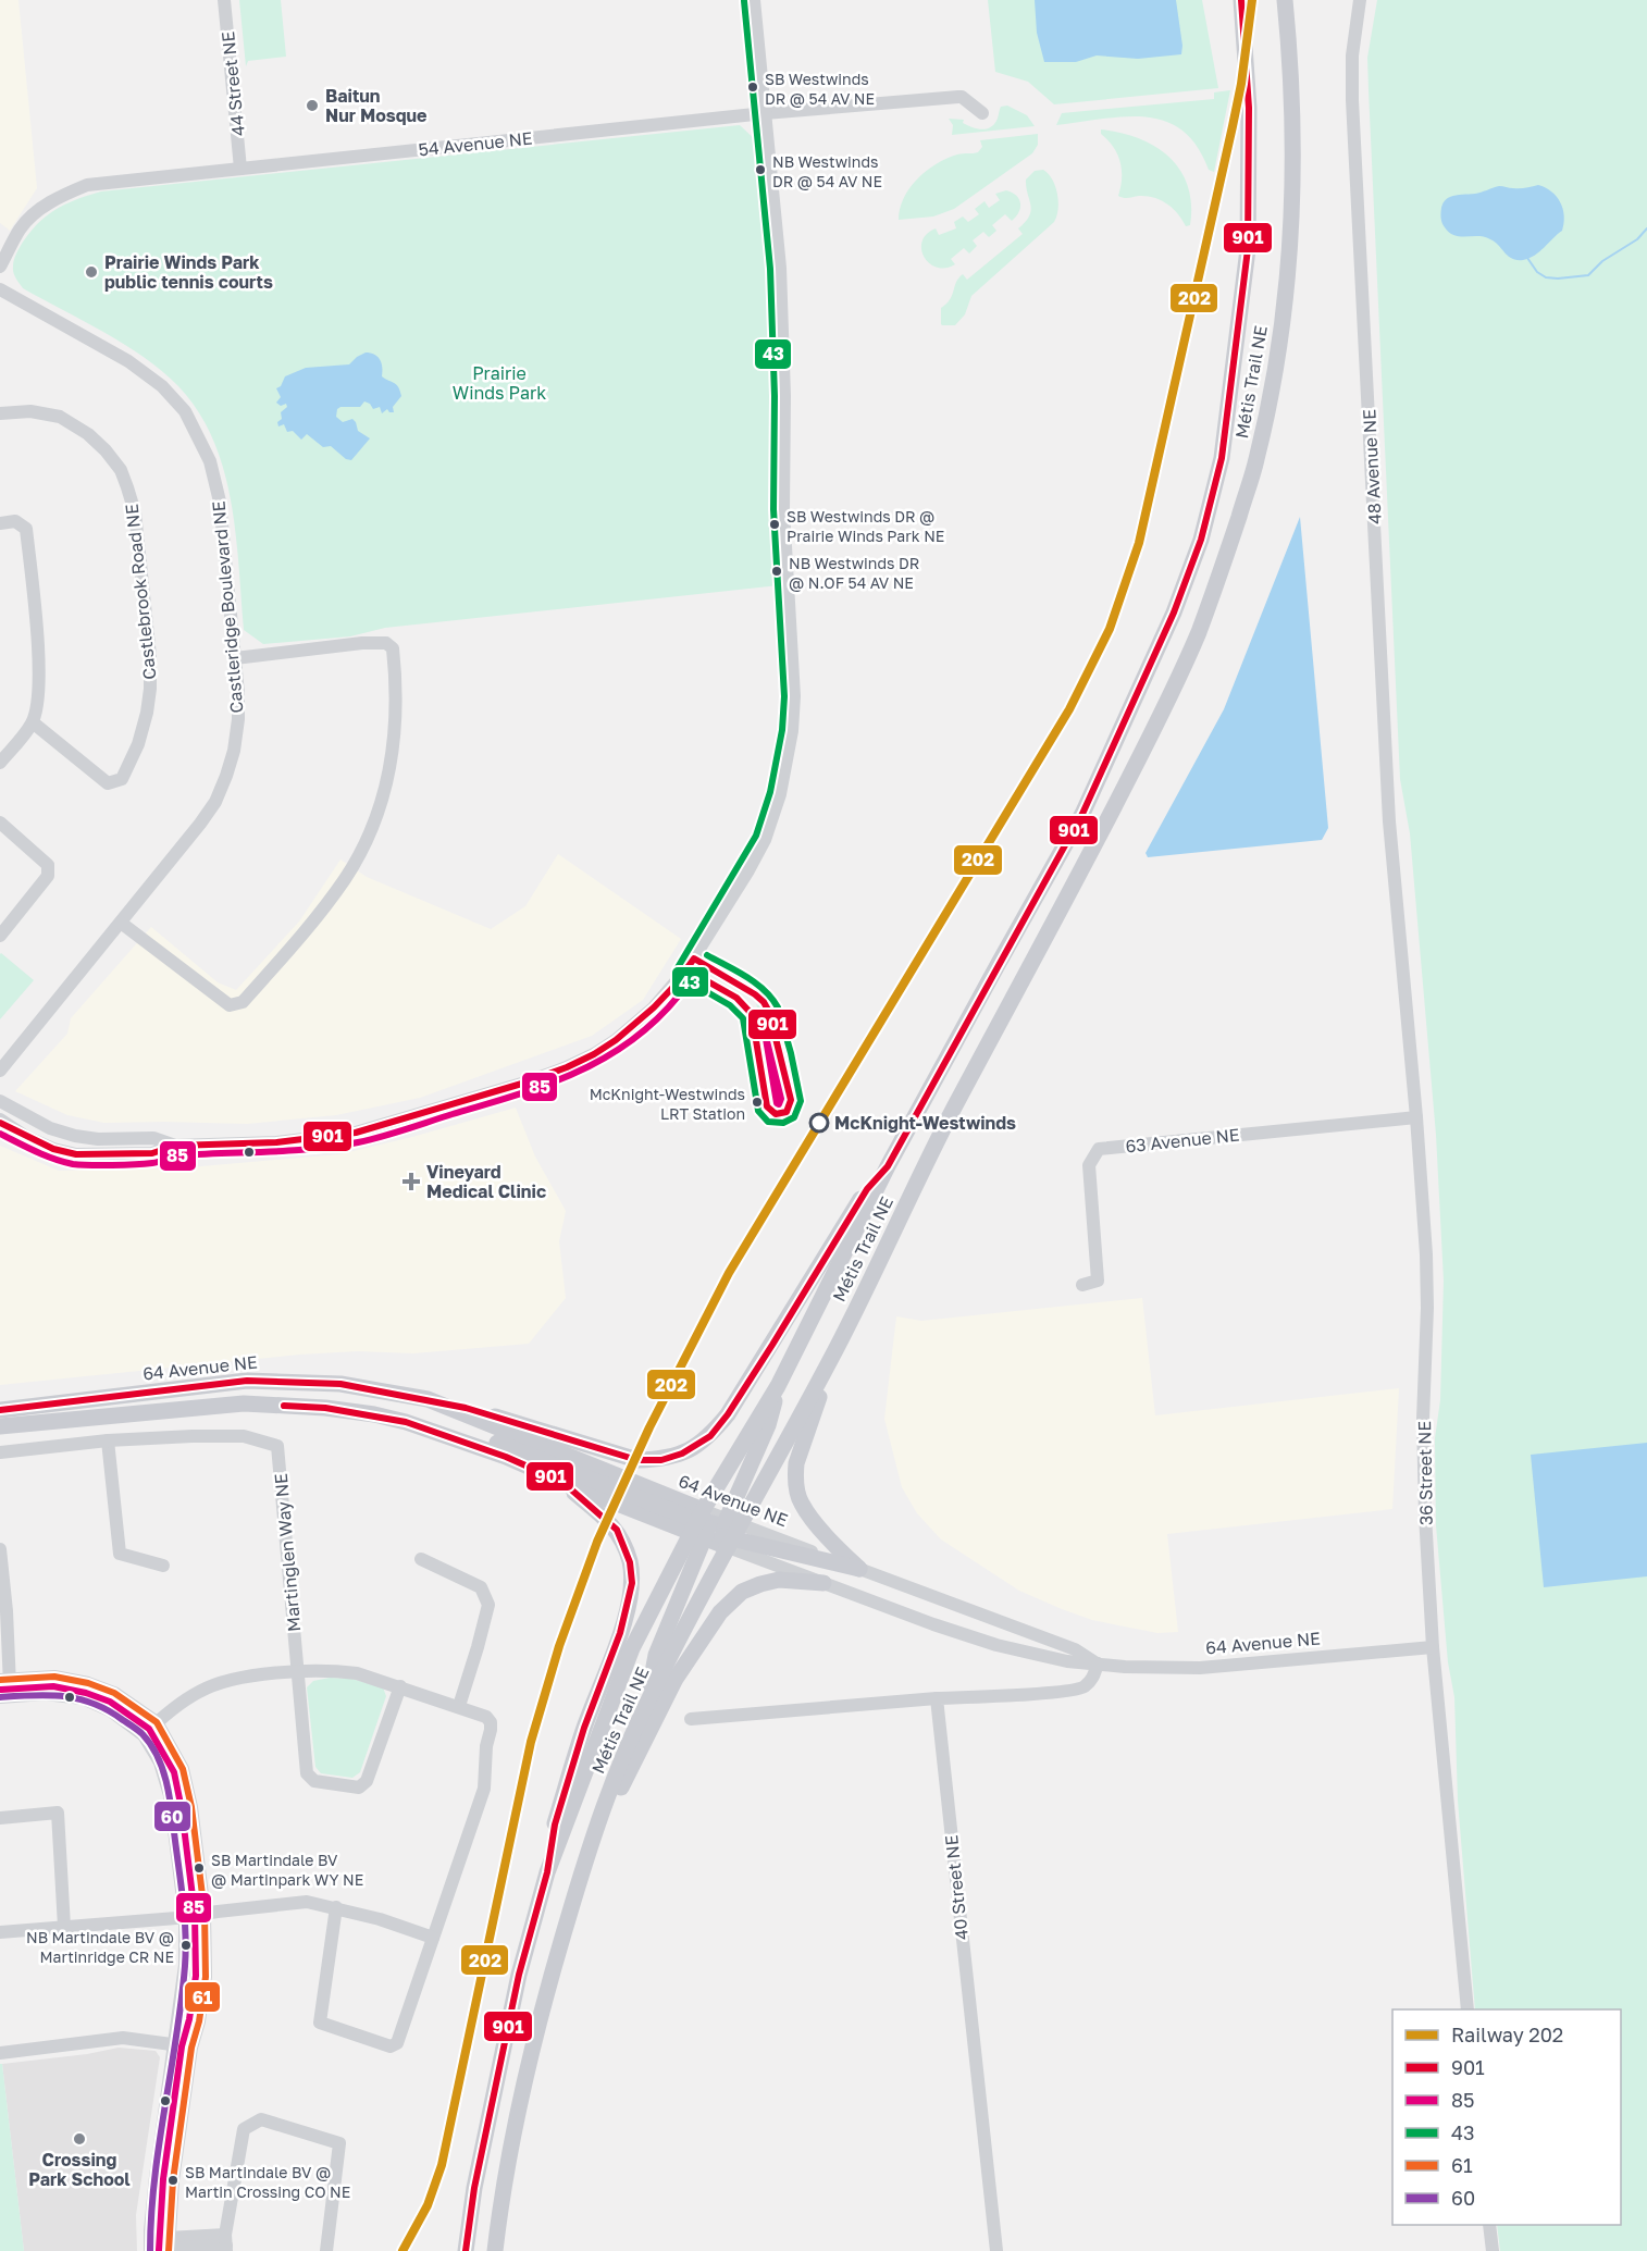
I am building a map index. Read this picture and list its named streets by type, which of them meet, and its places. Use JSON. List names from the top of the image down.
{
  "streets": {
    "main road": ["Métis Trail NE", "64 Avenue NE"],
    "street": [
      "44 Street NE",
      "54 Avenue NE",
      "48 Avenue NE",
      "Castlebrook Road NE",
      "Castleridge Boulevard NE",
      "63 Avenue NE",
      "36 Street NE",
      "Martinglen Way NE",
      "40 Street NE"
    ]
  },
  "crossings": [
    ["44 Street NE", "54 Avenue NE"],
    ["Métis Trail NE", "64 Avenue NE"],
    ["48 Avenue NE", "36 Street NE"],
    ["63 Avenue NE", "36 Street NE"],
    ["64 Avenue NE", "36 Street NE"]
  ],
  "parks": ["Prairie Winds Park"],
  "places": {
    "other": [
      "SB Westwinds DR @ 54 AV NE",
      "Baitun Nur Mosque",
      "NB Westwinds DR @ 54 AV NE",
      "Prairie Winds Park public tennis courts",
      "SB Westwinds DR @ Prairie Winds Park NE",
      "NB Westwinds DR @ N.OF 54 AV NE",
      "McKnight-Westwinds LRT Station",
      "McKnight-Westwinds",
      "SB Martindale BV @ Martinpark WY NE",
      "NB Martindale BV @ Martinridge CR NE",
      "Crossing Park School",
      "SB Martindale BV @ Martin Crossing CO NE"
    ],
    "health": ["Vineyard Medical Clinic"]
  },
  "lines": [
    "rail line 202",
    "transit line 901",
    "transit line 43",
    "transit line 85",
    "transit line 61",
    "transit line 60"
  ],
  "legend": [
    "Railway 202",
    "901",
    "85",
    "43",
    "61",
    "60"
  ]
}
